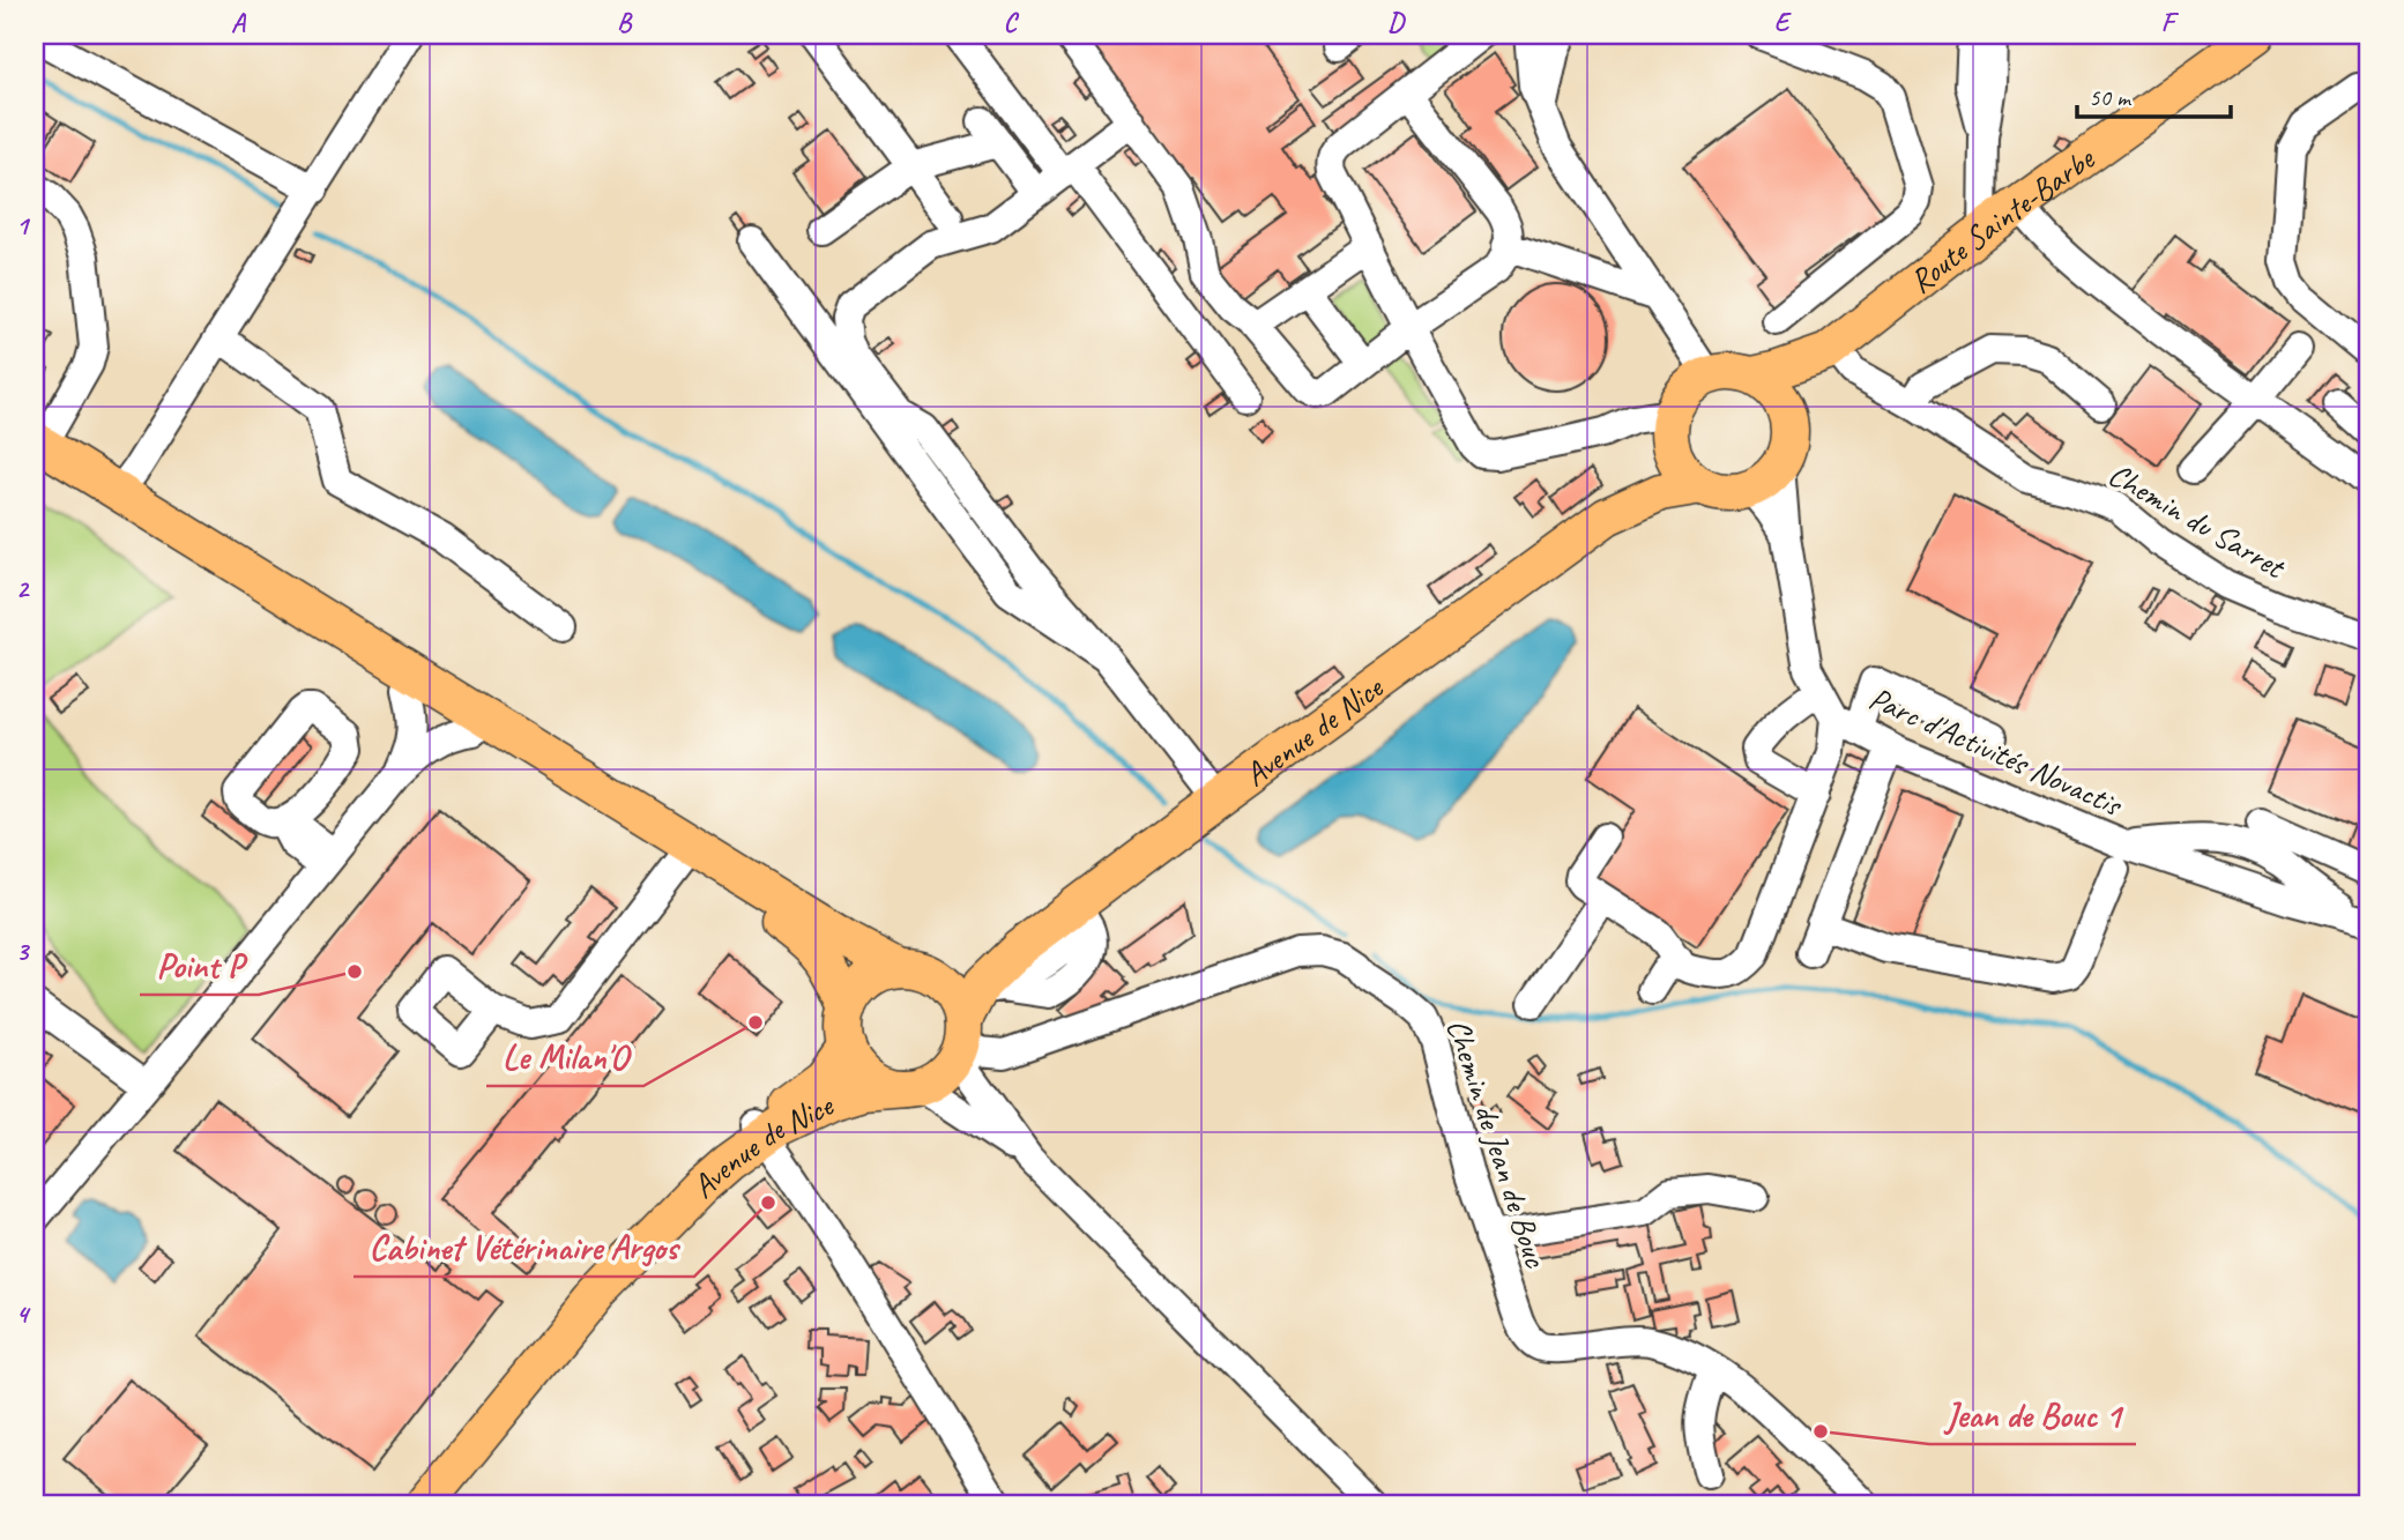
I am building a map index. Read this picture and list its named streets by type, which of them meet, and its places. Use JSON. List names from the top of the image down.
{
  "streets": {
    "main road": ["Route Sainte-Barbe", "Avenue de Nice"],
    "street": ["Chemin du Sarret", "Parc d'Activités Novactis", "Chemin de Jean de Bouc"]
  },
  "crossings": [
    ["Route Sainte-Barbe", "Chemin du Sarret"],
    ["Route Sainte-Barbe", "Avenue de Nice"],
    ["Route Sainte-Barbe", "Parc d'Activités Novactis"],
    ["Avenue de Nice", "Parc d'Activités Novactis"],
    ["Avenue de Nice", "Chemin de Jean de Bouc"]
  ],
  "places": [
    "Point P",
    "Le Milan'O",
    "Cabinet Vétérinaire Argos",
    "Jean de Bouc 1"
  ],
  "scale_bar": "50 m",
  "grid": {
    "columns": [
      "A",
      "B",
      "C",
      "D",
      "E",
      "F"
    ],
    "rows": [
      "1",
      "2",
      "3",
      "4"
    ]
  }
}
